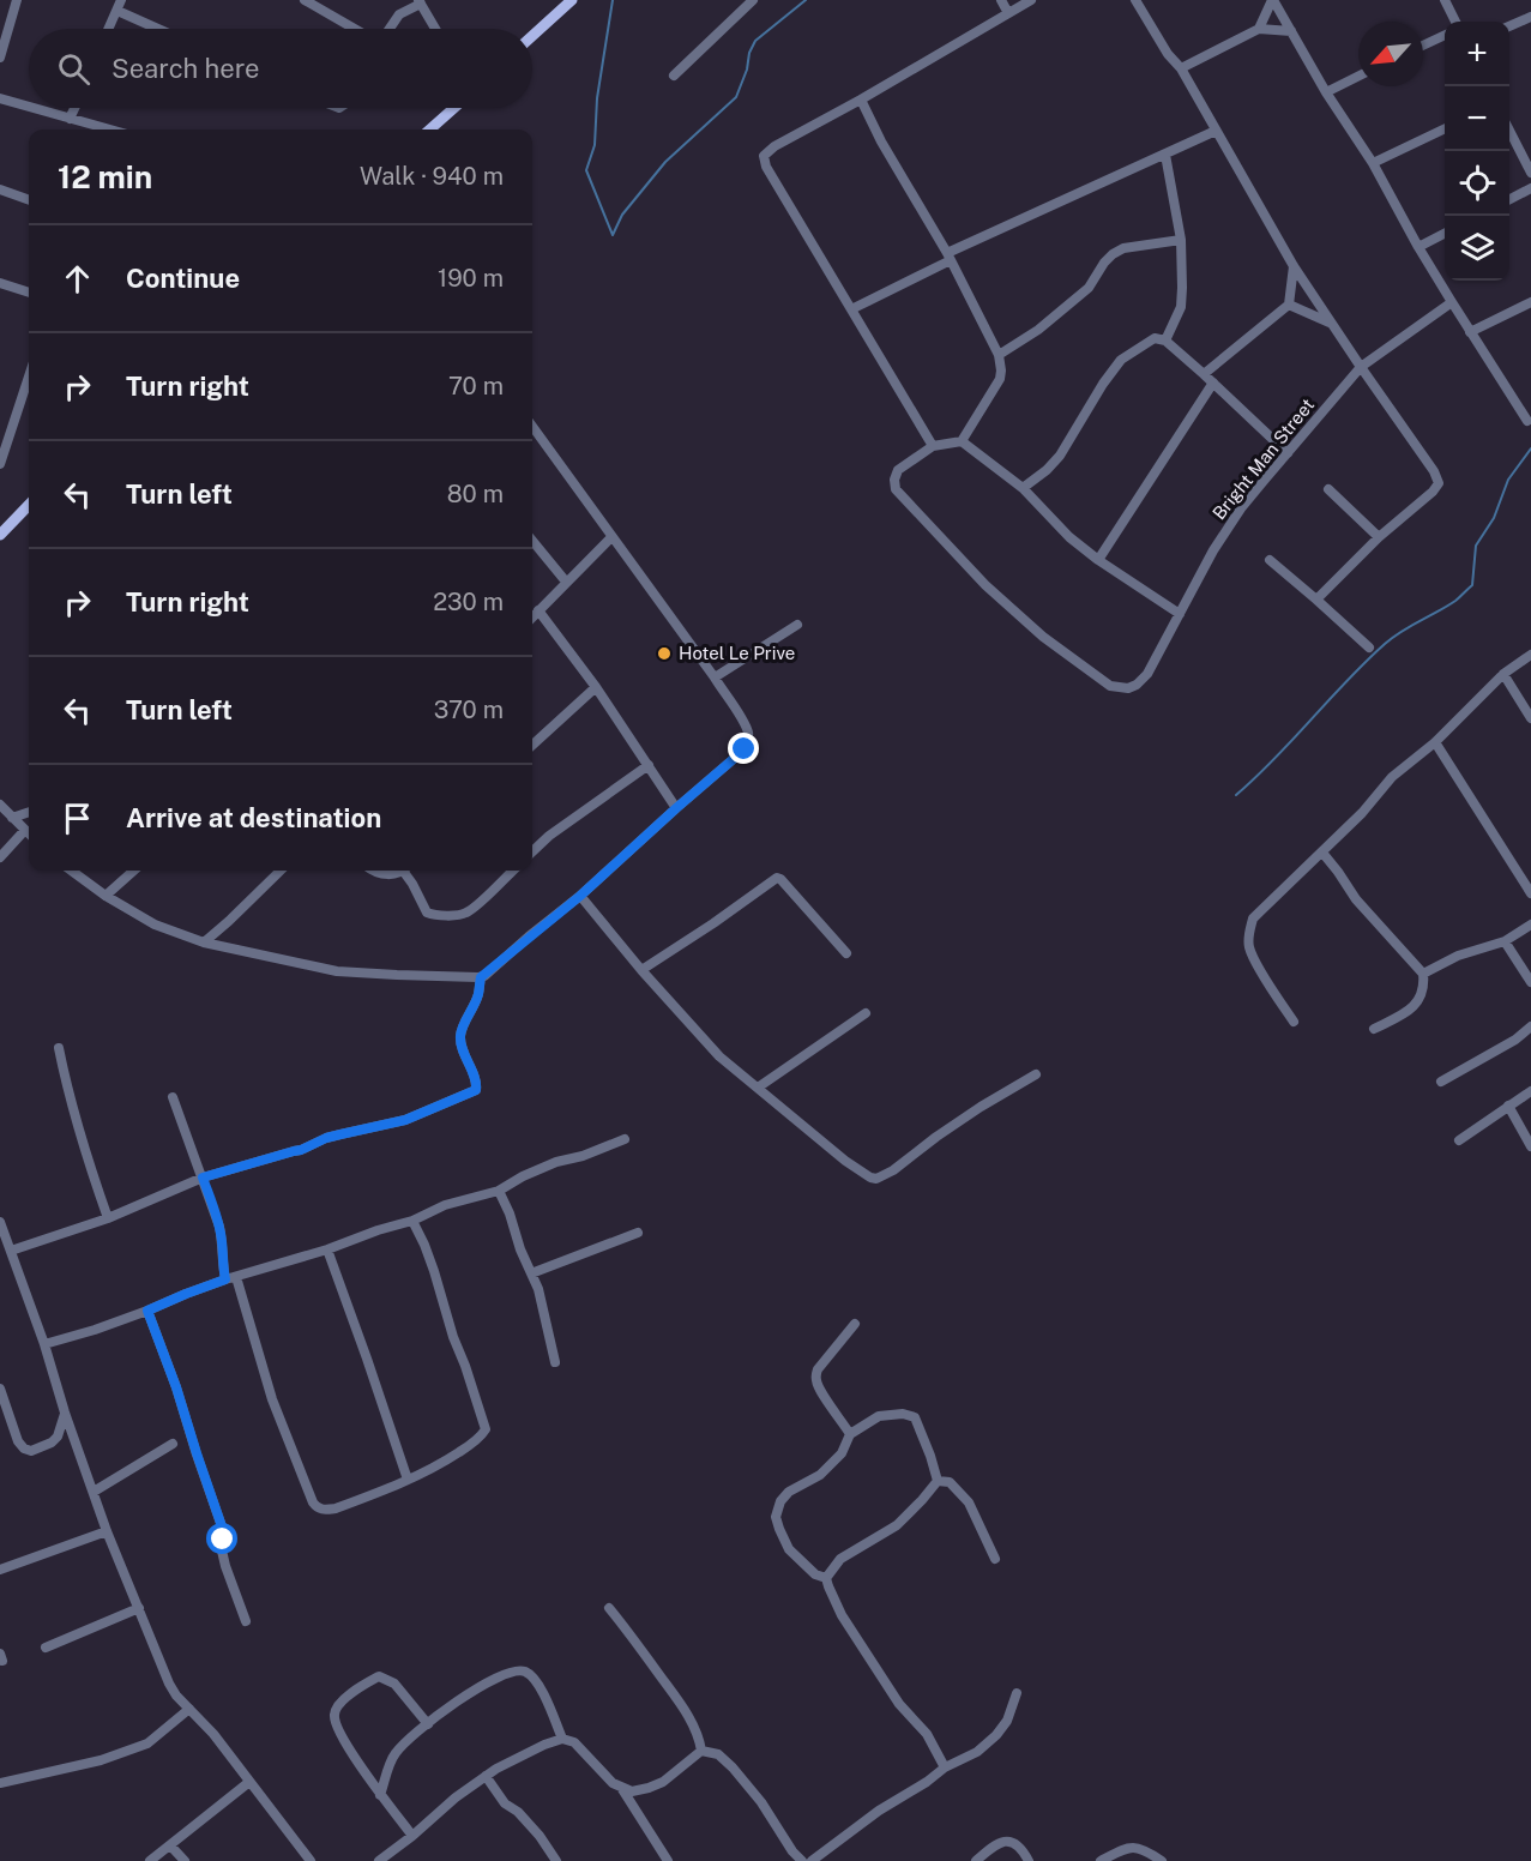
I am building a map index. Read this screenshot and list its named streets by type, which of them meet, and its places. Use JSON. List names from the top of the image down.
{
  "streets": {
    "street": ["Bright Man Street"]
  },
  "places": ["Hotel Le Prive"],
  "north": "bottom left",
  "page": {
    "map_buttons": ["+", "−"],
    "search": "Search here",
    "heading": ["12 min", "Walk · 940 m"],
    "list": [
      ["Continue", "190 m"],
      ["Turn right", "70 m"],
      ["Turn left", "80 m"],
      ["Turn right", "230 m"],
      ["Turn left", "370 m"],
      "Arrive at destination"
    ]
  }
}
